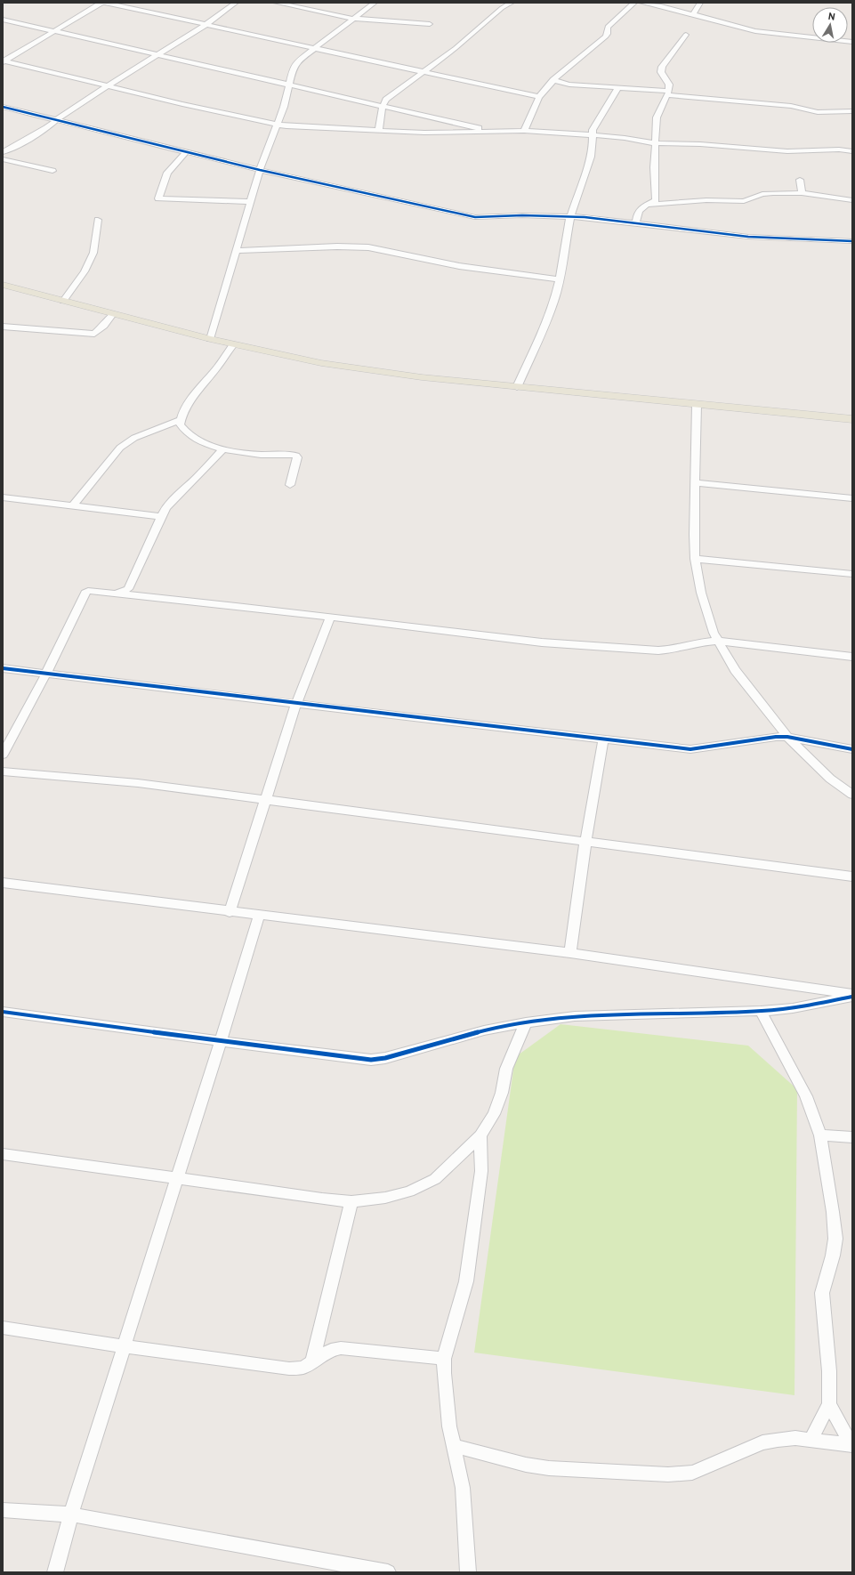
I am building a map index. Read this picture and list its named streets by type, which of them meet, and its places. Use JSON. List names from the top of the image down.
{
  "north": "top"
}
